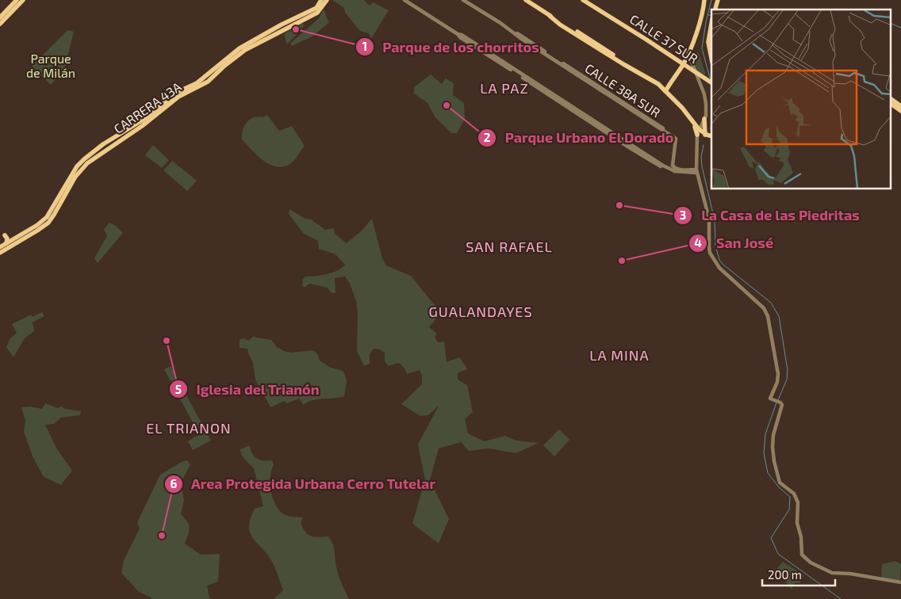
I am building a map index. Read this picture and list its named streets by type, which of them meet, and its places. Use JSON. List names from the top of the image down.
{
  "streets": {
    "main road": ["CALLE 37 SUR", "CARRERA 43A"],
    "street": ["CALLE 38A SUR"]
  },
  "districts": [
    "LA PAZ",
    "SAN RAFAEL",
    "GUALANDAYES",
    "LA MINA",
    "EL TRIANON"
  ],
  "parks": ["Parque de Milán"],
  "places": [
    "Parque de los chorritos",
    "Parque Urbano El Dorado",
    "La Casa de las Piedritas",
    "San José",
    "Iglesia del Trianón",
    "Area Protegida Urbana Cerro Tutelar"
  ],
  "scale_bar": "200 m"
}
